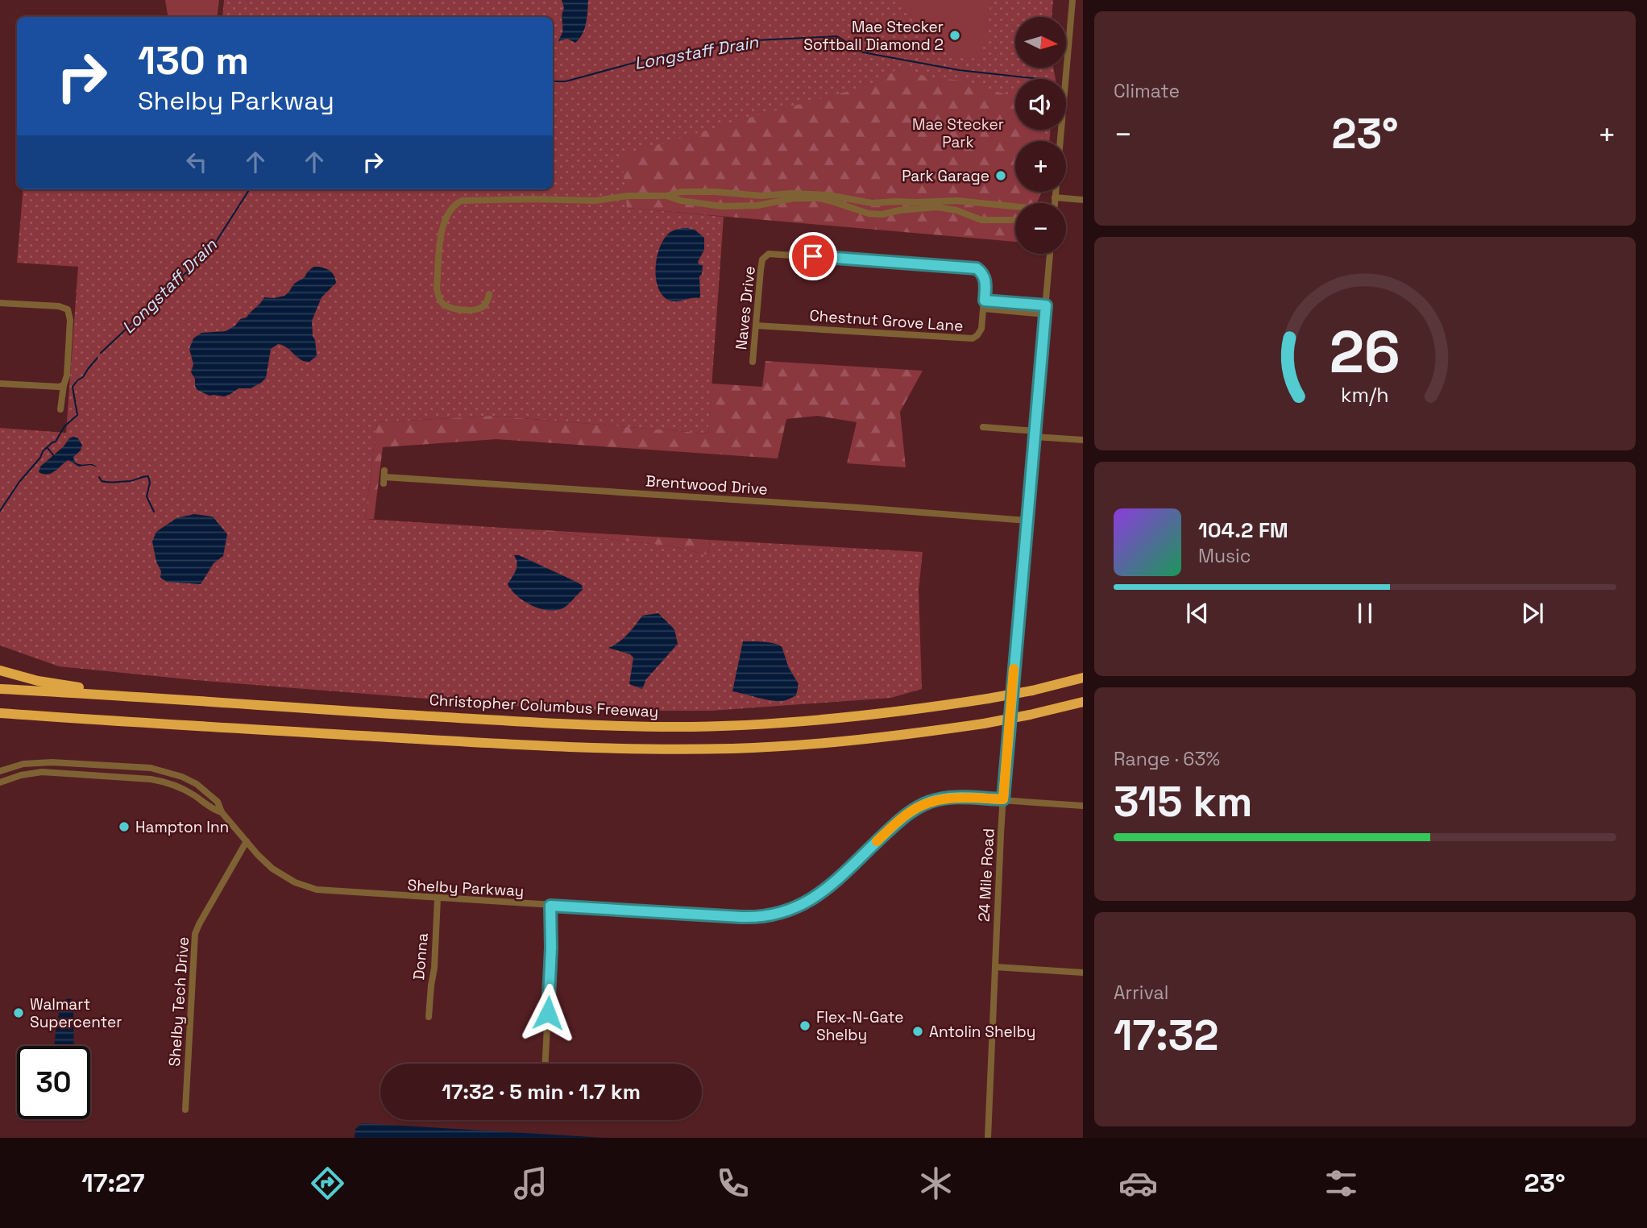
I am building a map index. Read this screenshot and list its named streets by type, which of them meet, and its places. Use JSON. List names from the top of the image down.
{
  "streets": {
    "highway": ["Christopher Columbus Freeway"],
    "street": [
      "Naves Drive",
      "Chestnut Grove Lane",
      "Brentwood Drive",
      "24 Mile Road",
      "Shelby Parkway",
      "Donna",
      "Shelby Tech Drive"
    ]
  },
  "crossings": [
    ["Naves Drive", "Chestnut Grove Lane"],
    ["Brentwood Drive", "24 Mile Road"],
    ["24 Mile Road", "Shelby Parkway"],
    ["Shelby Parkway", "Donna"],
    ["Shelby Parkway", "Shelby Tech Drive"]
  ],
  "water": ["Longstaff Drain"],
  "parks": ["Mae Stecker Park"],
  "places": [
    "Mae Stecker Softball Diamond 2",
    "Park Garage",
    "Hampton Inn",
    "Walmart Supercenter",
    "Flex-N-Gate Shelby",
    "Antolin Shelby"
  ],
  "north": "right",
  "page": {
    "tile": [
      "Climate",
      ["Range · 63%", "315 km"],
      ["Arrival", "17:32"]
    ],
    "map_buttons": ["+", "−"],
    "turn": ["130 m", "Shelby Parkway"],
    "heat": ["−", "23°", "+"],
    "song": ["104.2 FM", "Music"],
    "limit": "30",
    "trip": "17:32 · 5 min · 1.7 km",
    "tabs": ["17:27", "23°"],
    "gauge": ["26", "km/h"]
  }
}
